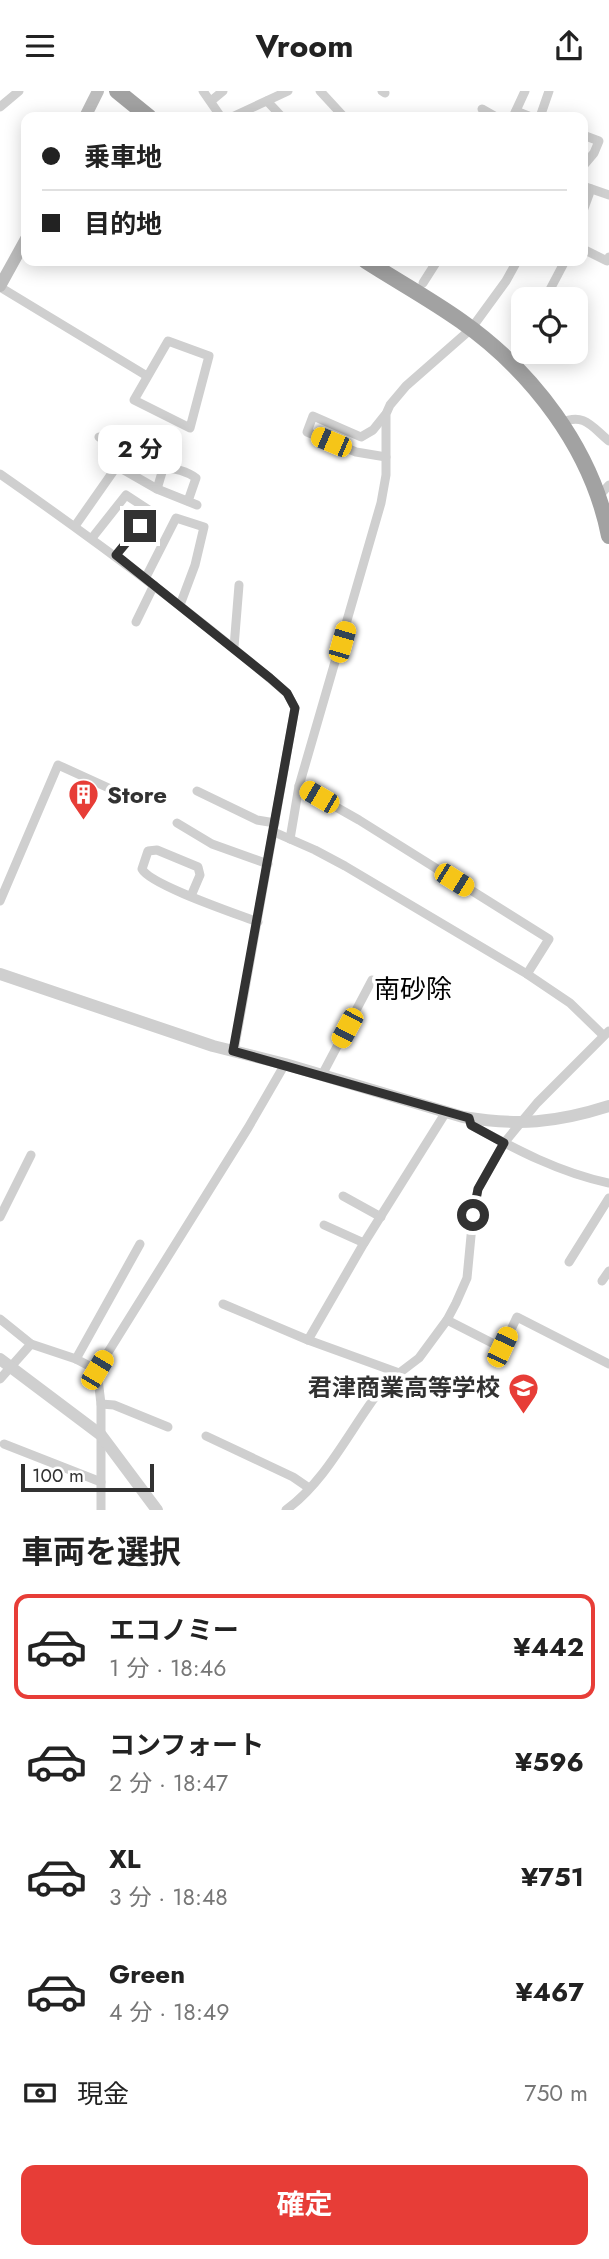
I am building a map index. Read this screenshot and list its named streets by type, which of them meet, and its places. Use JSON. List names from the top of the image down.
{
  "districts": ["南砂除"],
  "places": {
    "building": ["Store"],
    "school or university": ["君津商業高等学校"]
  },
  "scale_bar": "100 m",
  "page": {
    "header": "Vroom",
    "banner": ["乗車地", "目的地"],
    "bubble": "2 分",
    "scale": "100 m",
    "heading": "車両を選択",
    "list": [
      {
        "name": "エコノミー",
        "note": "1 分 · 18:46",
        "value": "¥442"
      },
      {
        "name": "コンフォート",
        "note": "2 分 · 18:47",
        "value": "¥596"
      },
      {
        "name": "XL",
        "note": "3 分 · 18:48",
        "value": "¥751"
      },
      {
        "name": "Green",
        "note": "4 分 · 18:49",
        "value": "¥467"
      }
    ],
    "pay": ["現金", "750 m"],
    "buttons": "確定"
  }
}
